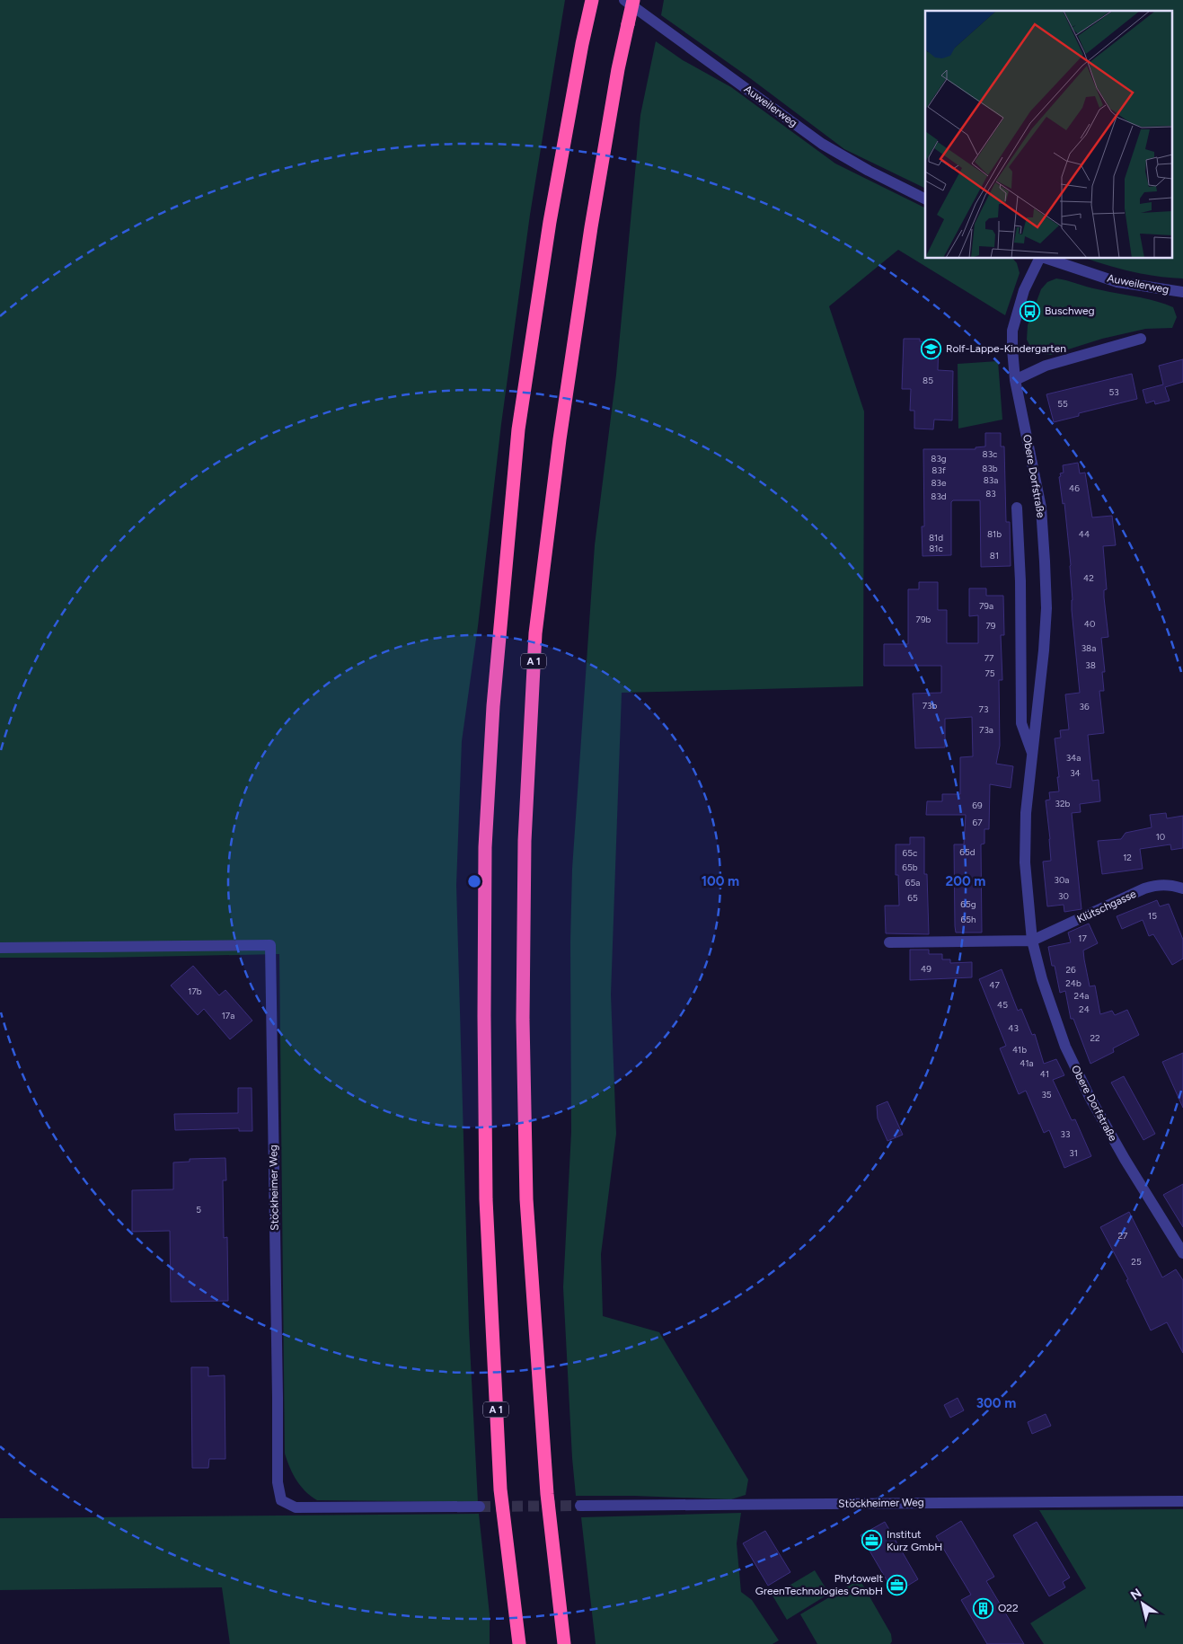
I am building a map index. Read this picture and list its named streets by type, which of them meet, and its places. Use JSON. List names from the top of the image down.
{
  "streets": {
    "highway": ["A 1"],
    "street": [
      "Auweilerweg",
      "Obere Dorfstraße",
      "Klütschgasse",
      "Stöckheimer Weg"
    ]
  },
  "crossings": [
    ["Obere Dorfstraße", "Klütschgasse"]
  ],
  "places": {
    "bus stop": ["Buschweg"],
    "school or university": ["Rolf-Lappe-Kindergarten"],
    "office": ["Institut Kurz GmbH", "Phytowelt GreenTechnologies GmbH"],
    "building": ["O22"]
  },
  "house_numbers": [
    "85",
    "53",
    "55",
    "83c",
    "83g",
    "83b",
    "83f",
    "83a",
    "83e",
    "46",
    "83",
    "83d",
    "81b",
    "44",
    "81d",
    "81c",
    "81",
    "42",
    "79a",
    "79b",
    "40",
    "79",
    "38a",
    "77",
    "38",
    "75",
    "73b",
    "36",
    "73",
    "73a",
    "34a",
    "34",
    "32b",
    "69",
    "67",
    "10",
    "65d",
    "65c",
    "12",
    "65b",
    "30a",
    "65a",
    "30",
    "65",
    "65g",
    "15",
    "65h",
    "17",
    "49",
    "26",
    "24b",
    "47",
    "17b",
    "24a",
    "45",
    "24",
    "17a",
    "43",
    "22",
    "41b",
    "41a",
    "41",
    "35",
    "33",
    "31",
    "5",
    "27",
    "25"
  ],
  "north": "top left",
  "rings": ["100 m", "200 m", "300 m"]
}
